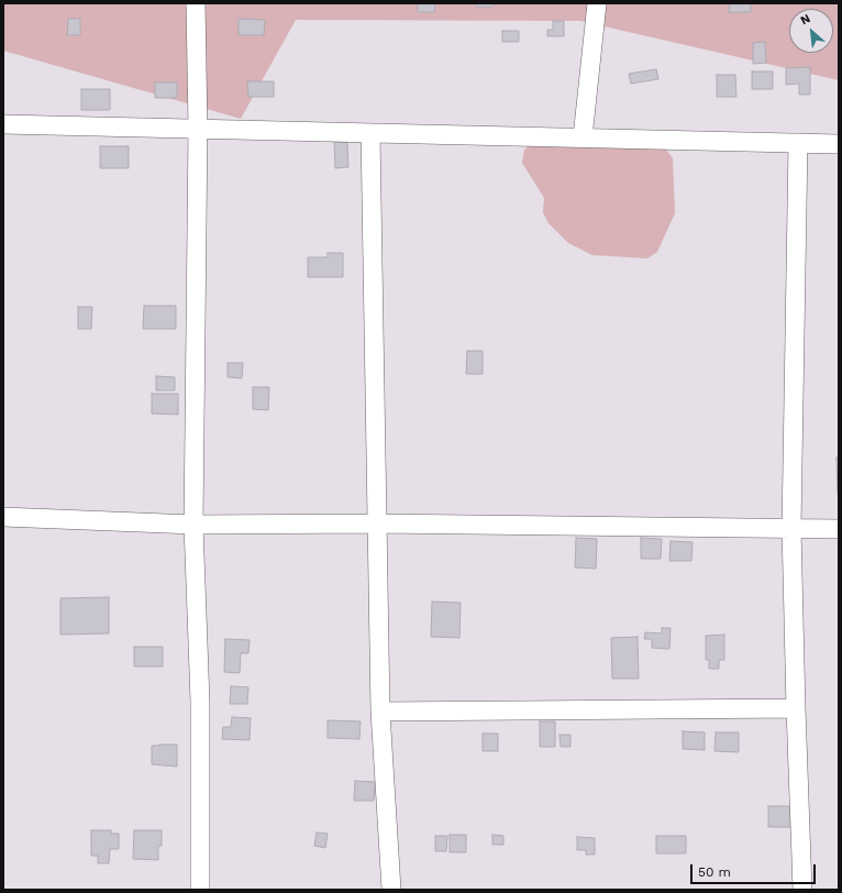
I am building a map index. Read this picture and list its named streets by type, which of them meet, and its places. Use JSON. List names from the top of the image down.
{
  "scale_bar": "50 m",
  "north": "top left"
}
